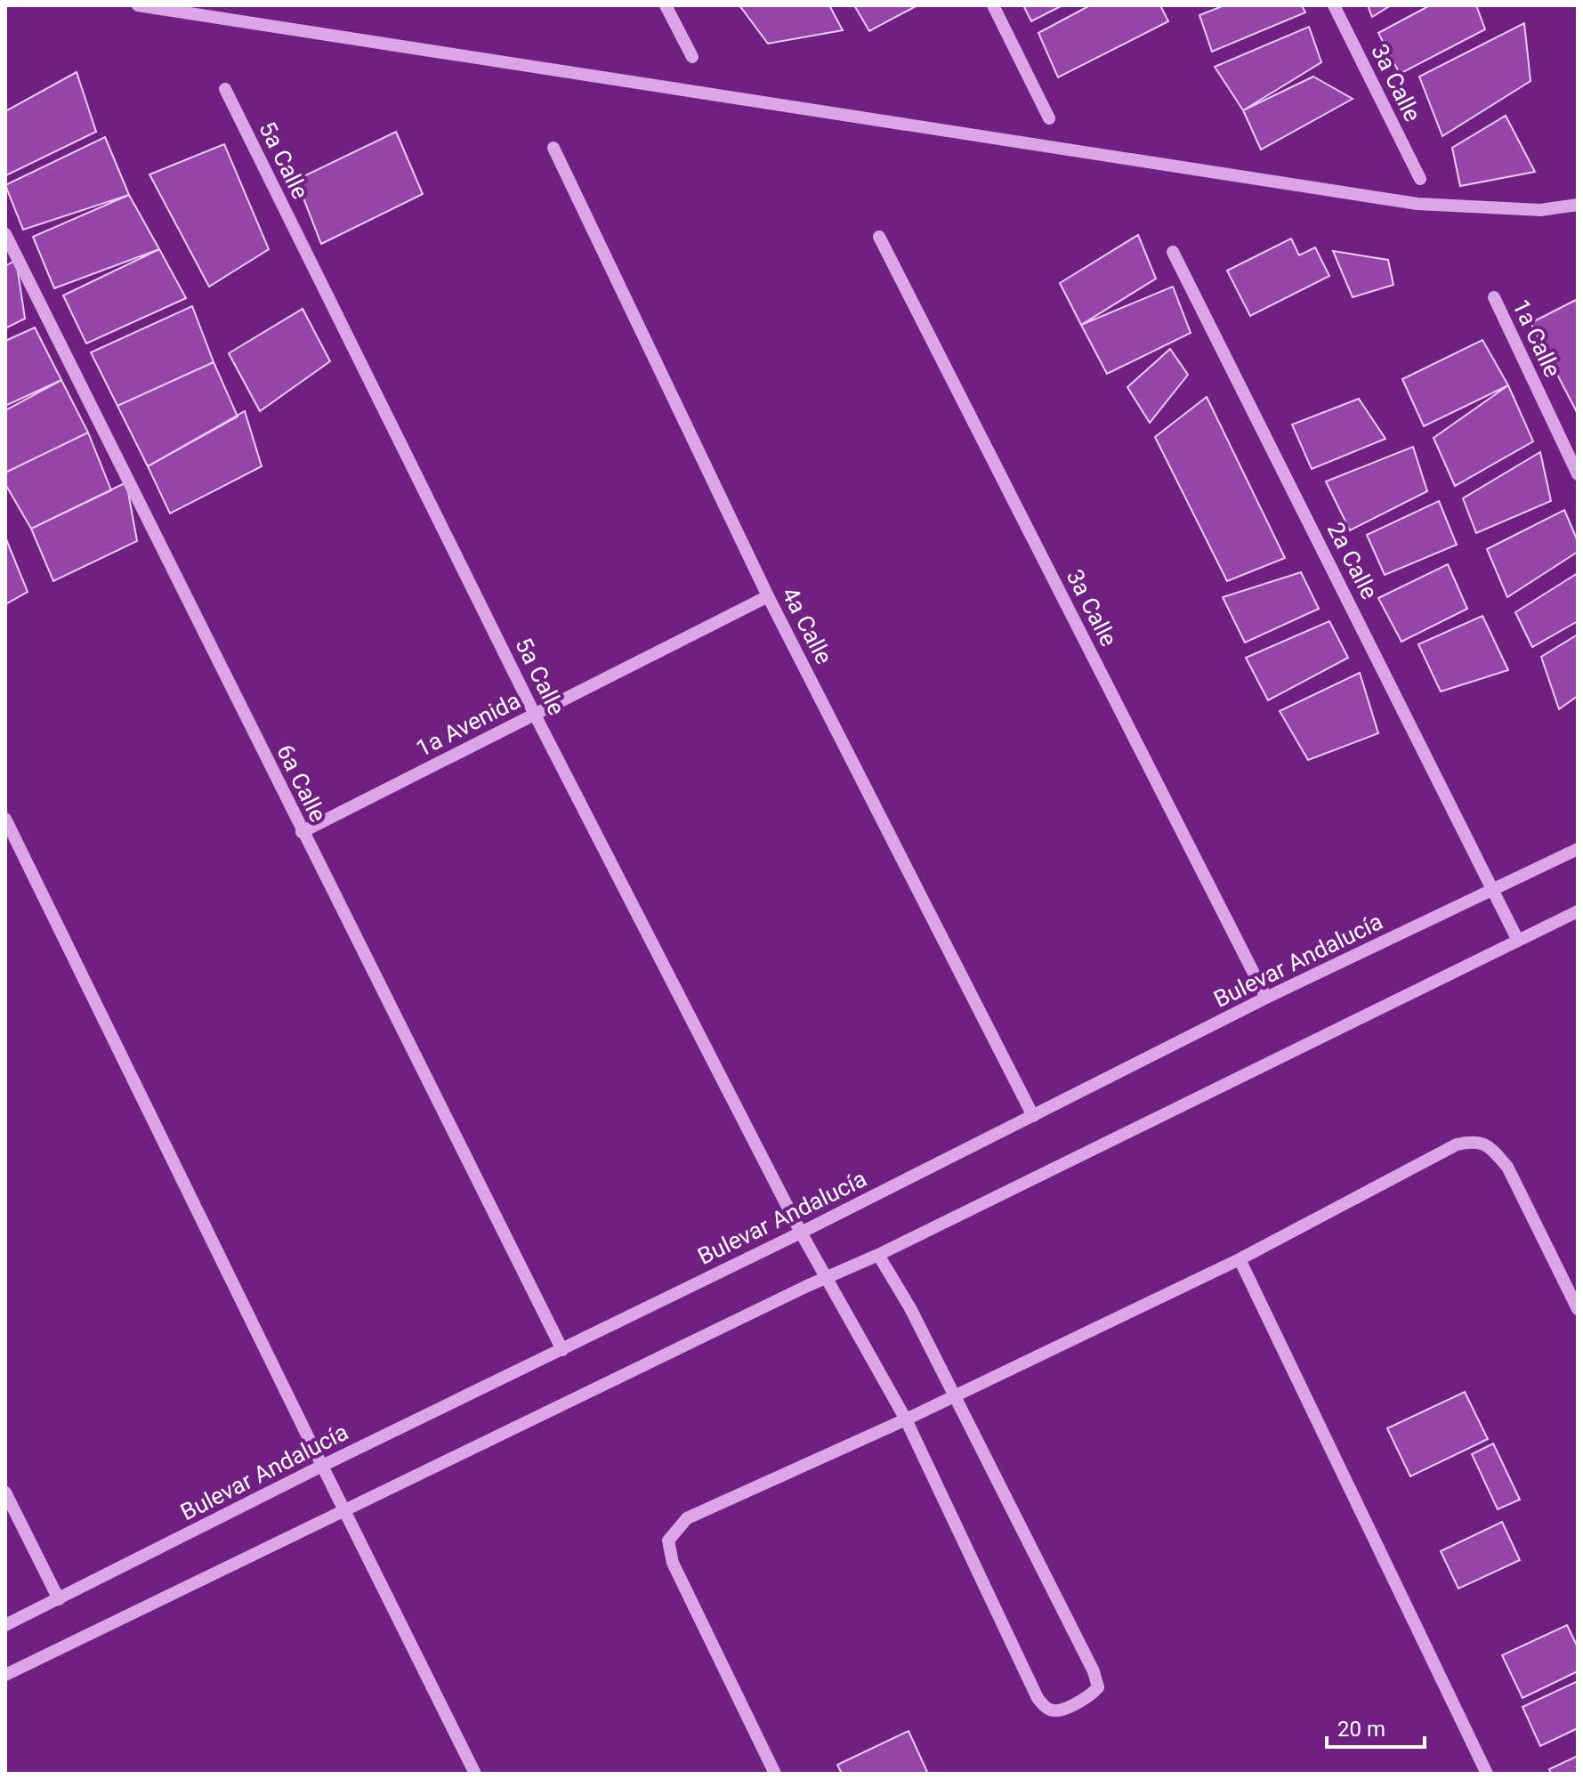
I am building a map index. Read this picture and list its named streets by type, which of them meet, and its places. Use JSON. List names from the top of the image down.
{
  "streets": {
    "street": [
      "3a Calle",
      "5a Calle",
      "1a Calle",
      "2a Calle",
      "4a Calle",
      "1a Avenida",
      "6a Calle",
      "Bulevar Andalucía"
    ]
  },
  "crossings": [
    ["3a Calle", "Bulevar Andalucía"],
    ["5a Calle", "1a Avenida"],
    ["5a Calle", "Bulevar Andalucía"],
    ["2a Calle", "Bulevar Andalucía"],
    ["4a Calle", "1a Avenida"],
    ["4a Calle", "Bulevar Andalucía"],
    ["1a Avenida", "6a Calle"],
    ["6a Calle", "Bulevar Andalucía"]
  ],
  "scale_bar": "20 m"
}
